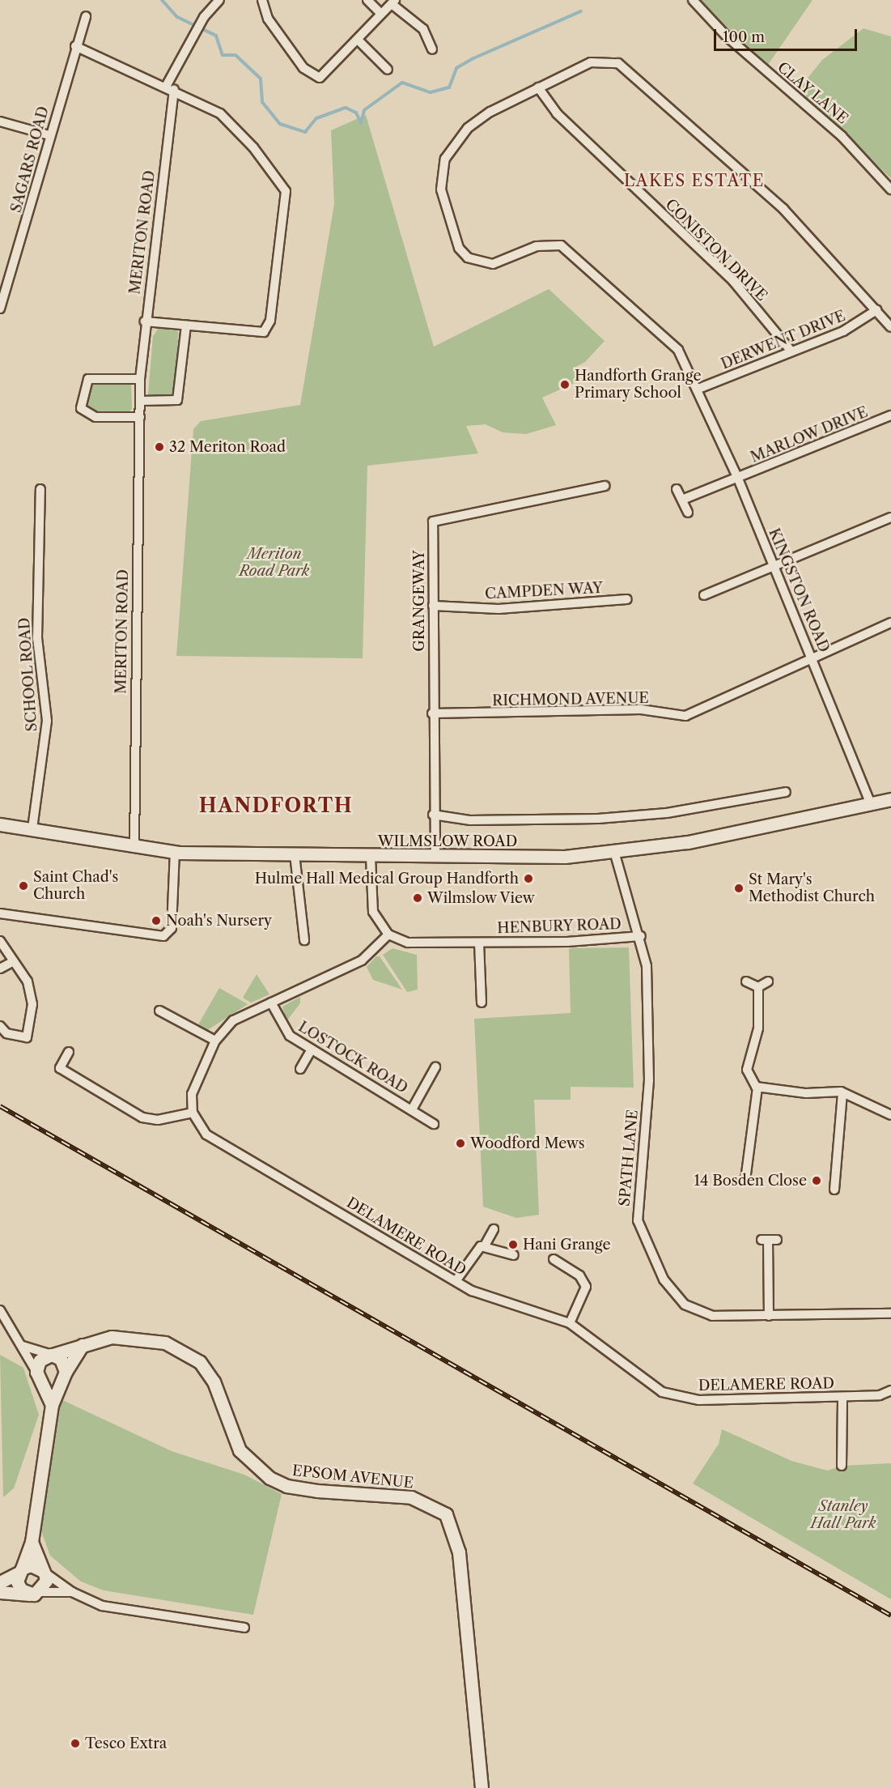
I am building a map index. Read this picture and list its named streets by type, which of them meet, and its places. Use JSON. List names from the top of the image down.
{
  "streets": {
    "street": [
      "CLAY LANE",
      "SAGARS ROAD",
      "MERITON ROAD",
      "CONISTON DRIVE",
      "DERWENT DRIVE",
      "MARLOW DRIVE",
      "KINGSTON ROAD",
      "CAMPDEN WAY",
      "GRANGEWAY",
      "SCHOOL ROAD",
      "RICHMOND AVENUE",
      "WILMSLOW ROAD",
      "HENBURY ROAD",
      "LOSTOCK ROAD",
      "SPATH LANE",
      "DELAMERE ROAD",
      "EPSOM AVENUE"
    ]
  },
  "crossings": [
    ["MERITON ROAD", "WILMSLOW ROAD"],
    ["CONISTON DRIVE", "DERWENT DRIVE"],
    ["CONISTON DRIVE", "KINGSTON ROAD"],
    ["DERWENT DRIVE", "KINGSTON ROAD"],
    ["MARLOW DRIVE", "KINGSTON ROAD"],
    ["KINGSTON ROAD", "RICHMOND AVENUE"],
    ["KINGSTON ROAD", "WILMSLOW ROAD"],
    ["CAMPDEN WAY", "GRANGEWAY"],
    ["GRANGEWAY", "RICHMOND AVENUE"],
    ["GRANGEWAY", "WILMSLOW ROAD"],
    ["SCHOOL ROAD", "WILMSLOW ROAD"],
    ["WILMSLOW ROAD", "SPATH LANE"],
    ["HENBURY ROAD", "SPATH LANE"]
  ],
  "districts": ["LAKES ESTATE", "HANDFORTH"],
  "parks": ["Meriton Road Park", "Stanley Hall Park"],
  "places": [
    "Handforth Grange Primary School",
    "32 Meriton Road",
    "Hulme Hall Medical Group Handforth",
    "Saint Chad's Church",
    "St Mary's Methodist Church",
    "Wilmslow View",
    "Noah's Nursery",
    "Woodford Mews",
    "14 Bosden Close",
    "Hani Grange",
    "Tesco Extra"
  ],
  "scale_bar": "100 m"
}
